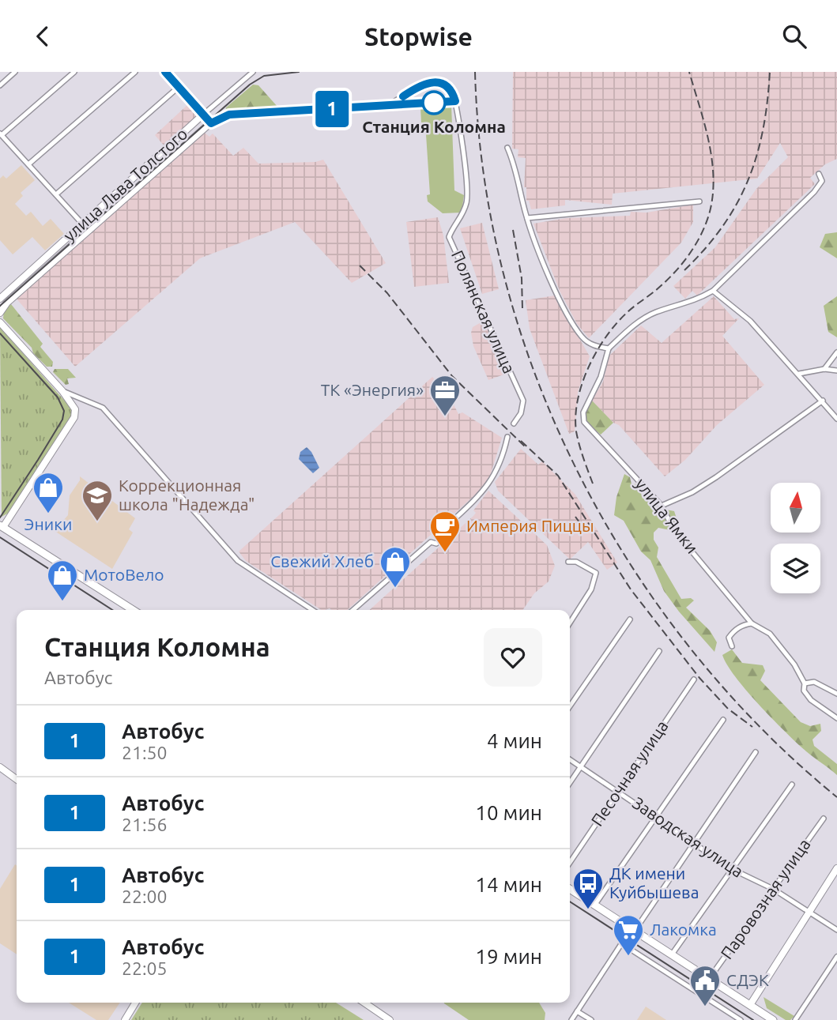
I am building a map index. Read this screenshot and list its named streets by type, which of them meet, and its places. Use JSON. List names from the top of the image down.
{
  "streets": {
    "street": [
      "улица Льва Толстого",
      "Полянская улица",
      "улица Ямки",
      "Песочная улица",
      "Заводская улица",
      "Паровозная улица"
    ]
  },
  "crossings": [
    ["Песочная улица", "Заводская улица"],
    ["Заводская улица", "Паровозная улица"]
  ],
  "places": {
    "other": ["Станция Коломна"],
    "office": ["ТК «Энергия»"],
    "shop": ["Эники", "Свежий Хлеб", "МотоВело"],
    "school or university": ["Коррекционная школа \"Надежда\""],
    "cafe": ["Империя Пиццы"],
    "bus stop": ["ДК имени Куйбышева"],
    "supermarket": ["Лакомка"],
    "public building": ["СДЭК"]
  },
  "lines": ["bus line 1"],
  "north": "top",
  "page": {
    "header": "Stopwise",
    "on_map": "1",
    "heading": ["Станция Коломна", "Автобус"],
    "list": [
      {
        "mark": "1",
        "name": "Автобус",
        "note": "21:50",
        "value": "4 мин"
      },
      {
        "mark": "1",
        "name": "Автобус",
        "note": "21:56",
        "value": "10 мин"
      },
      {
        "mark": "1",
        "name": "Автобус",
        "note": "22:00",
        "value": "14 мин"
      },
      {
        "mark": "1",
        "name": "Автобус",
        "note": "22:05",
        "value": "19 мин"
      }
    ]
  }
}
